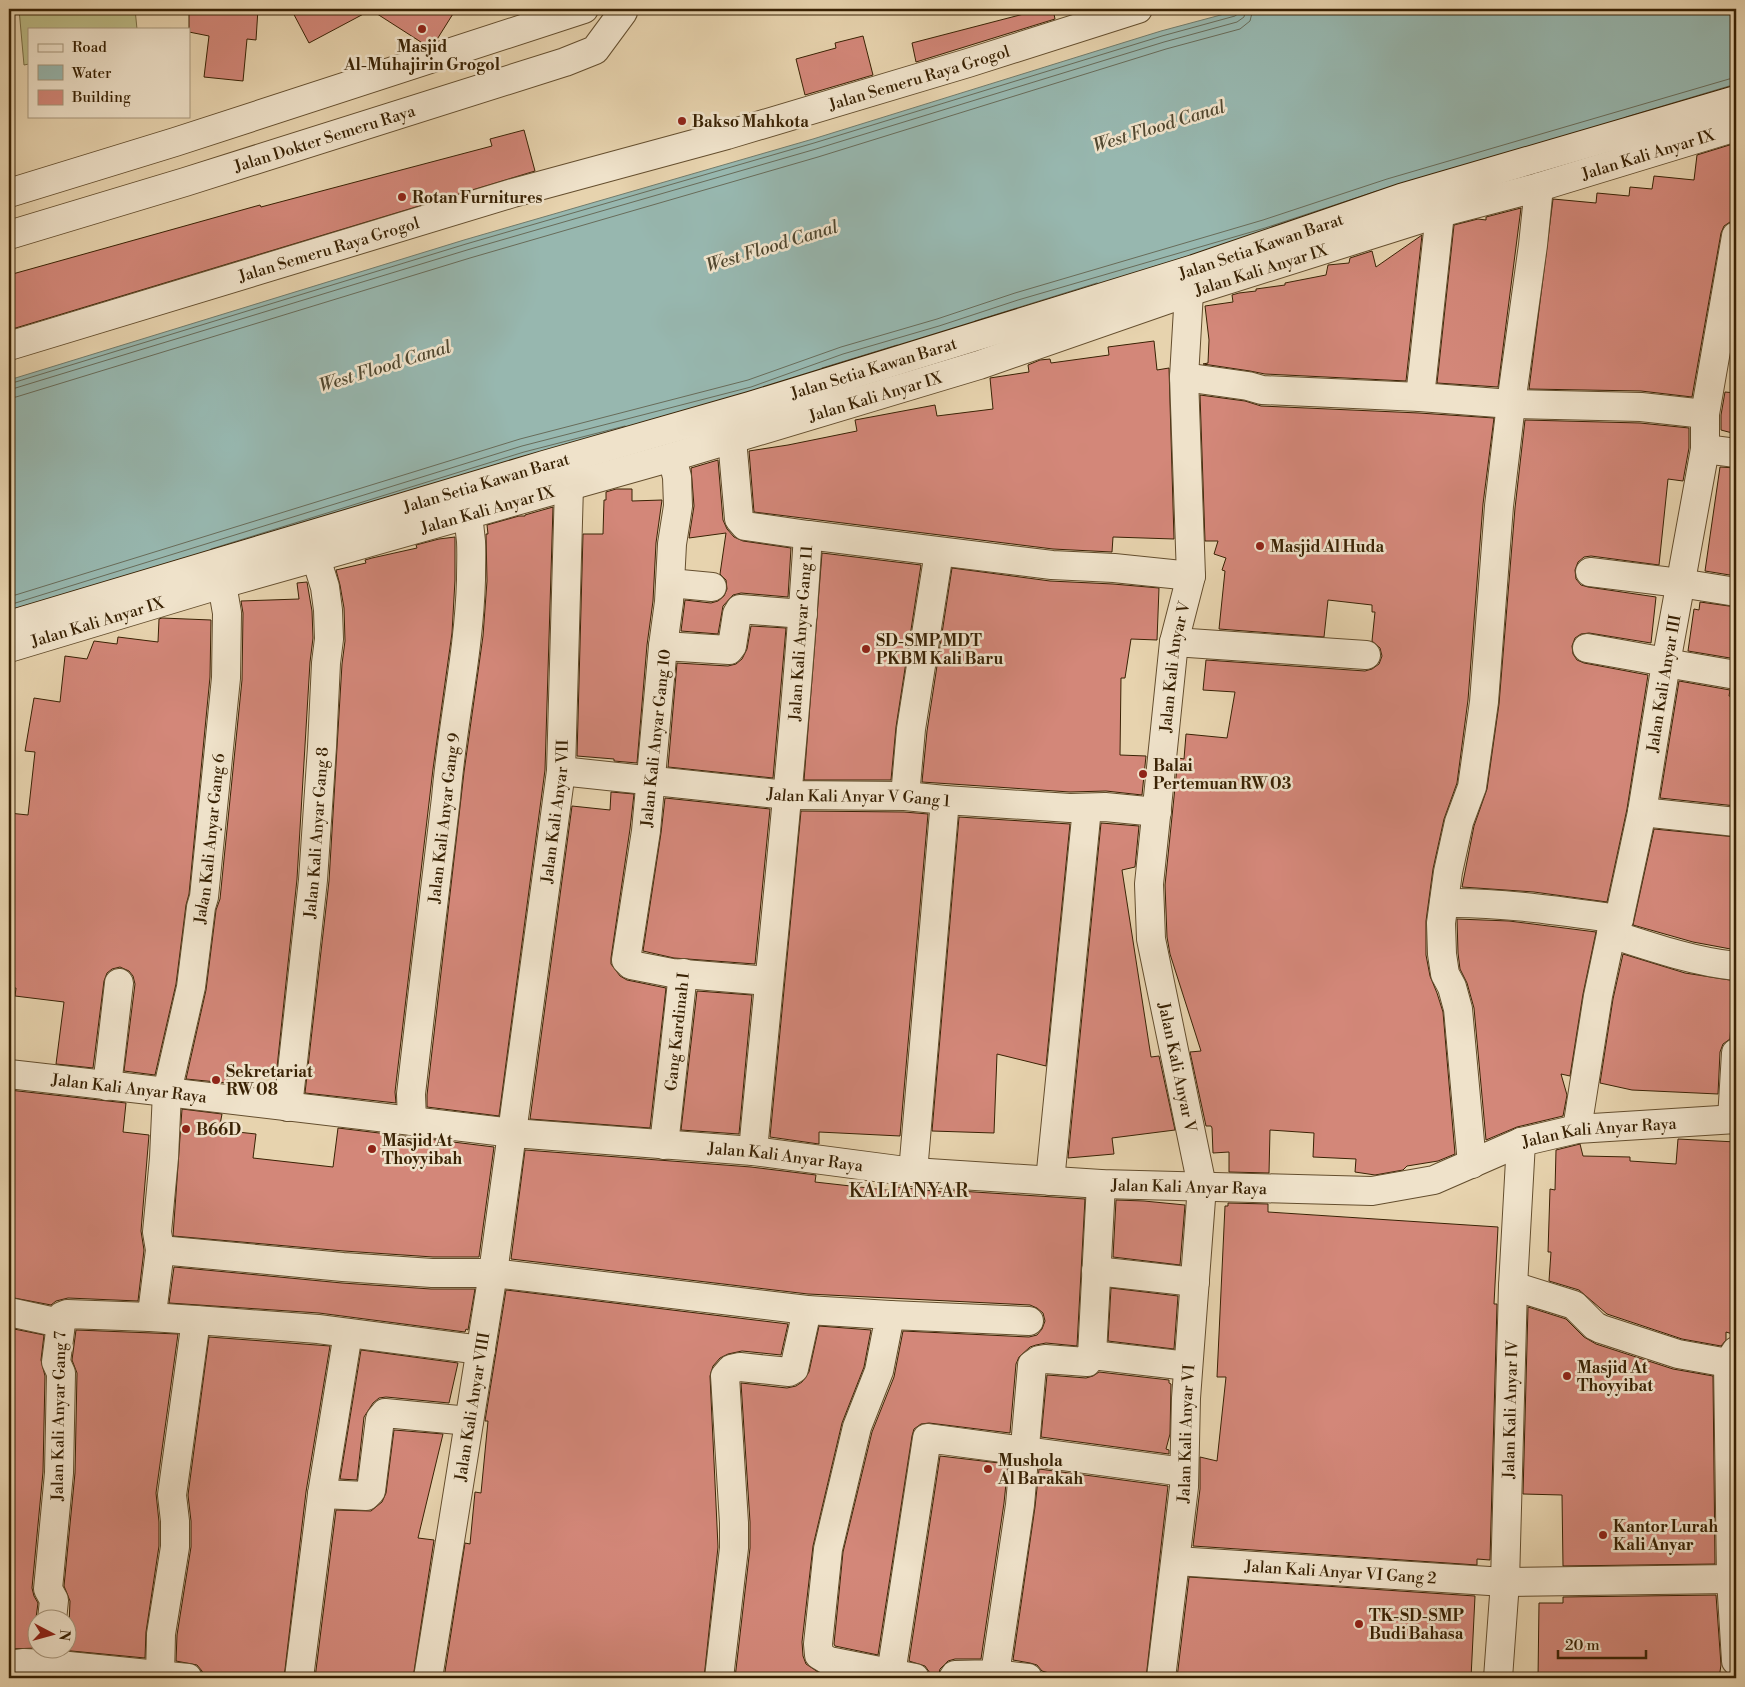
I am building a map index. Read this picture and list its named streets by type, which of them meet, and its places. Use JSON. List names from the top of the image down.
{
  "streets": {
    "street": [
      "Jalan Semeru Raya Grogol",
      "Jalan Dokter Semeru Raya",
      "Jalan Kali Anyar IX",
      "Jalan Setia Kawan Barat",
      "Jalan Kali Anyar Gang 11",
      "Jalan Kali Anyar V",
      "Jalan Kali Anyar III",
      "Jalan Kali Anyar Gang 10",
      "Jalan Kali Anyar V Gang 1",
      "Jalan Kali Anyar VII",
      "Jalan Kali Anyar Gang 9",
      "Jalan Kali Anyar Gang 8",
      "Jalan Kali Anyar Gang 6",
      "Gang Kardinah I",
      "Jalan Kali Anyar Raya",
      "Jalan Kali Anyar VIII",
      "Jalan Kali Anyar IV",
      "Jalan Kali Anyar Gang 7",
      "Jalan Kali Anyar VI",
      "Jalan Kali Anyar VI Gang 2"
    ]
  },
  "crossings": [
    ["Jalan Kali Anyar IX", "Jalan Kali Anyar Gang 11"],
    ["Jalan Kali Anyar IX", "Jalan Kali Anyar V"],
    ["Jalan Kali Anyar IX", "Jalan Kali Anyar Gang 10"],
    ["Jalan Kali Anyar IX", "Jalan Kali Anyar VII"],
    ["Jalan Kali Anyar IX", "Jalan Kali Anyar Gang 9"],
    ["Jalan Kali Anyar IX", "Jalan Kali Anyar Gang 8"],
    ["Jalan Kali Anyar IX", "Jalan Kali Anyar Gang 6"],
    ["Jalan Kali Anyar Gang 11", "Jalan Kali Anyar V Gang 1"],
    ["Jalan Kali Anyar V", "Jalan Kali Anyar V Gang 1"],
    ["Jalan Kali Anyar V", "Jalan Kali Anyar Raya"],
    ["Jalan Kali Anyar V", "Jalan Kali Anyar VI"],
    ["Jalan Kali Anyar III", "Jalan Kali Anyar Raya"],
    ["Jalan Kali Anyar Gang 10", "Jalan Kali Anyar V Gang 1"],
    ["Jalan Kali Anyar Gang 10", "Gang Kardinah I"],
    ["Jalan Kali Anyar V Gang 1", "Jalan Kali Anyar VII"],
    ["Jalan Kali Anyar VII", "Jalan Kali Anyar Raya"],
    ["Jalan Kali Anyar VII", "Jalan Kali Anyar VIII"],
    ["Jalan Kali Anyar Gang 9", "Jalan Kali Anyar Raya"],
    ["Jalan Kali Anyar Gang 8", "Jalan Kali Anyar Raya"],
    ["Jalan Kali Anyar Gang 6", "Jalan Kali Anyar Raya"],
    ["Gang Kardinah I", "Jalan Kali Anyar Raya"],
    ["Jalan Kali Anyar Raya", "Jalan Kali Anyar VIII"],
    ["Jalan Kali Anyar Raya", "Jalan Kali Anyar IV"],
    ["Jalan Kali Anyar Raya", "Jalan Kali Anyar VI"],
    ["Jalan Kali Anyar IV", "Jalan Kali Anyar VI Gang 2"],
    ["Jalan Kali Anyar VI", "Jalan Kali Anyar VI Gang 2"]
  ],
  "districts": ["KALIANYAR"],
  "water": ["West Flood Canal"],
  "places": [
    "Masjid Al-Muhajirin Grogol",
    "Bakso Mahkota",
    "Rotan Furnitures",
    "Masjid Al Huda",
    "SD-SMP MDT PKBM Kali Baru",
    "Balai Pertemuan RW 03",
    "Sekretariat RW 08",
    "B66D",
    "Masjid At Thoyyibah",
    "Masjid At Thoyyibat",
    "Mushola Al Barakah",
    "Kantor Lurah Kali Anyar",
    "TK-SD-SMP Budi Bahasa"
  ],
  "legend": ["Road", "Water", "Building"],
  "scale_bar": "20 m",
  "north": "right"
}
